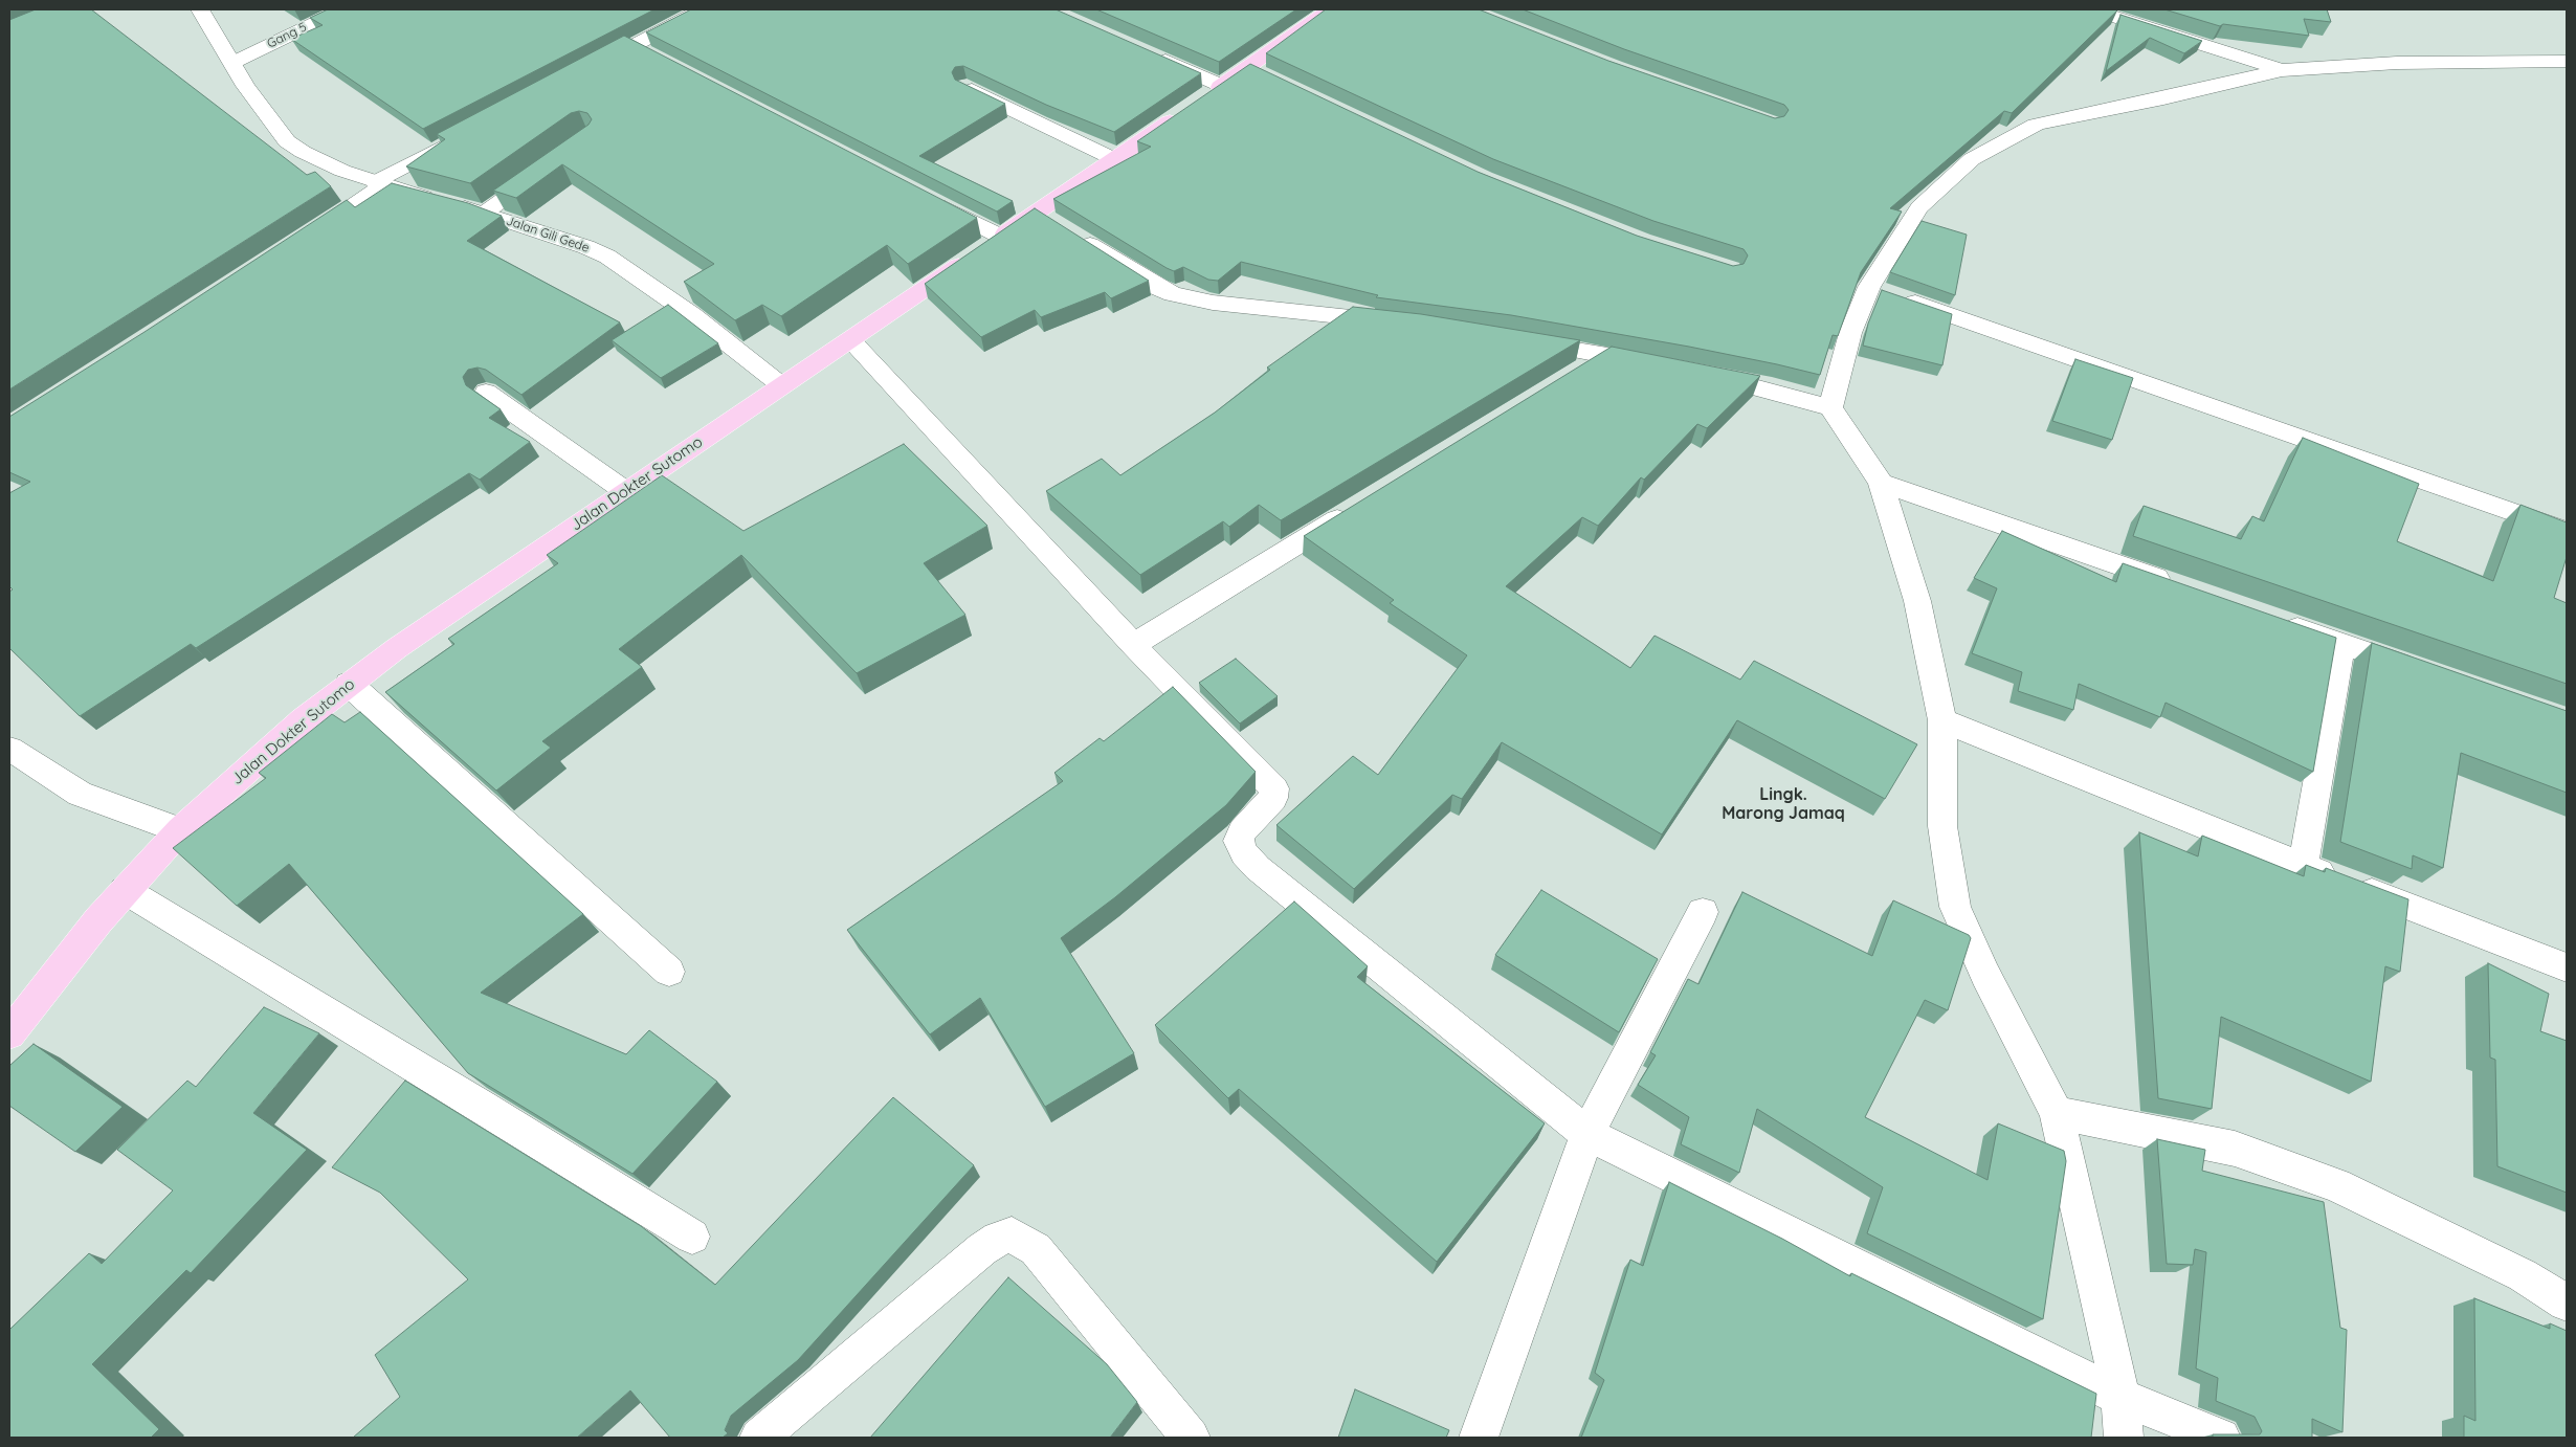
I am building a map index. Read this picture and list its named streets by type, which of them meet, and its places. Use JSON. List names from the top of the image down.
{
  "streets": {
    "main road": ["Jalan Dokter Sutomo"],
    "street": ["Gang 5", "Jalan Gili Gede"]
  },
  "crossings": [
    ["Gang 5", "Jalan Gili Gede"],
    ["Jalan Gili Gede", "Jalan Dokter Sutomo"]
  ],
  "districts": ["Lingk. Marong Jamaq"]
}
